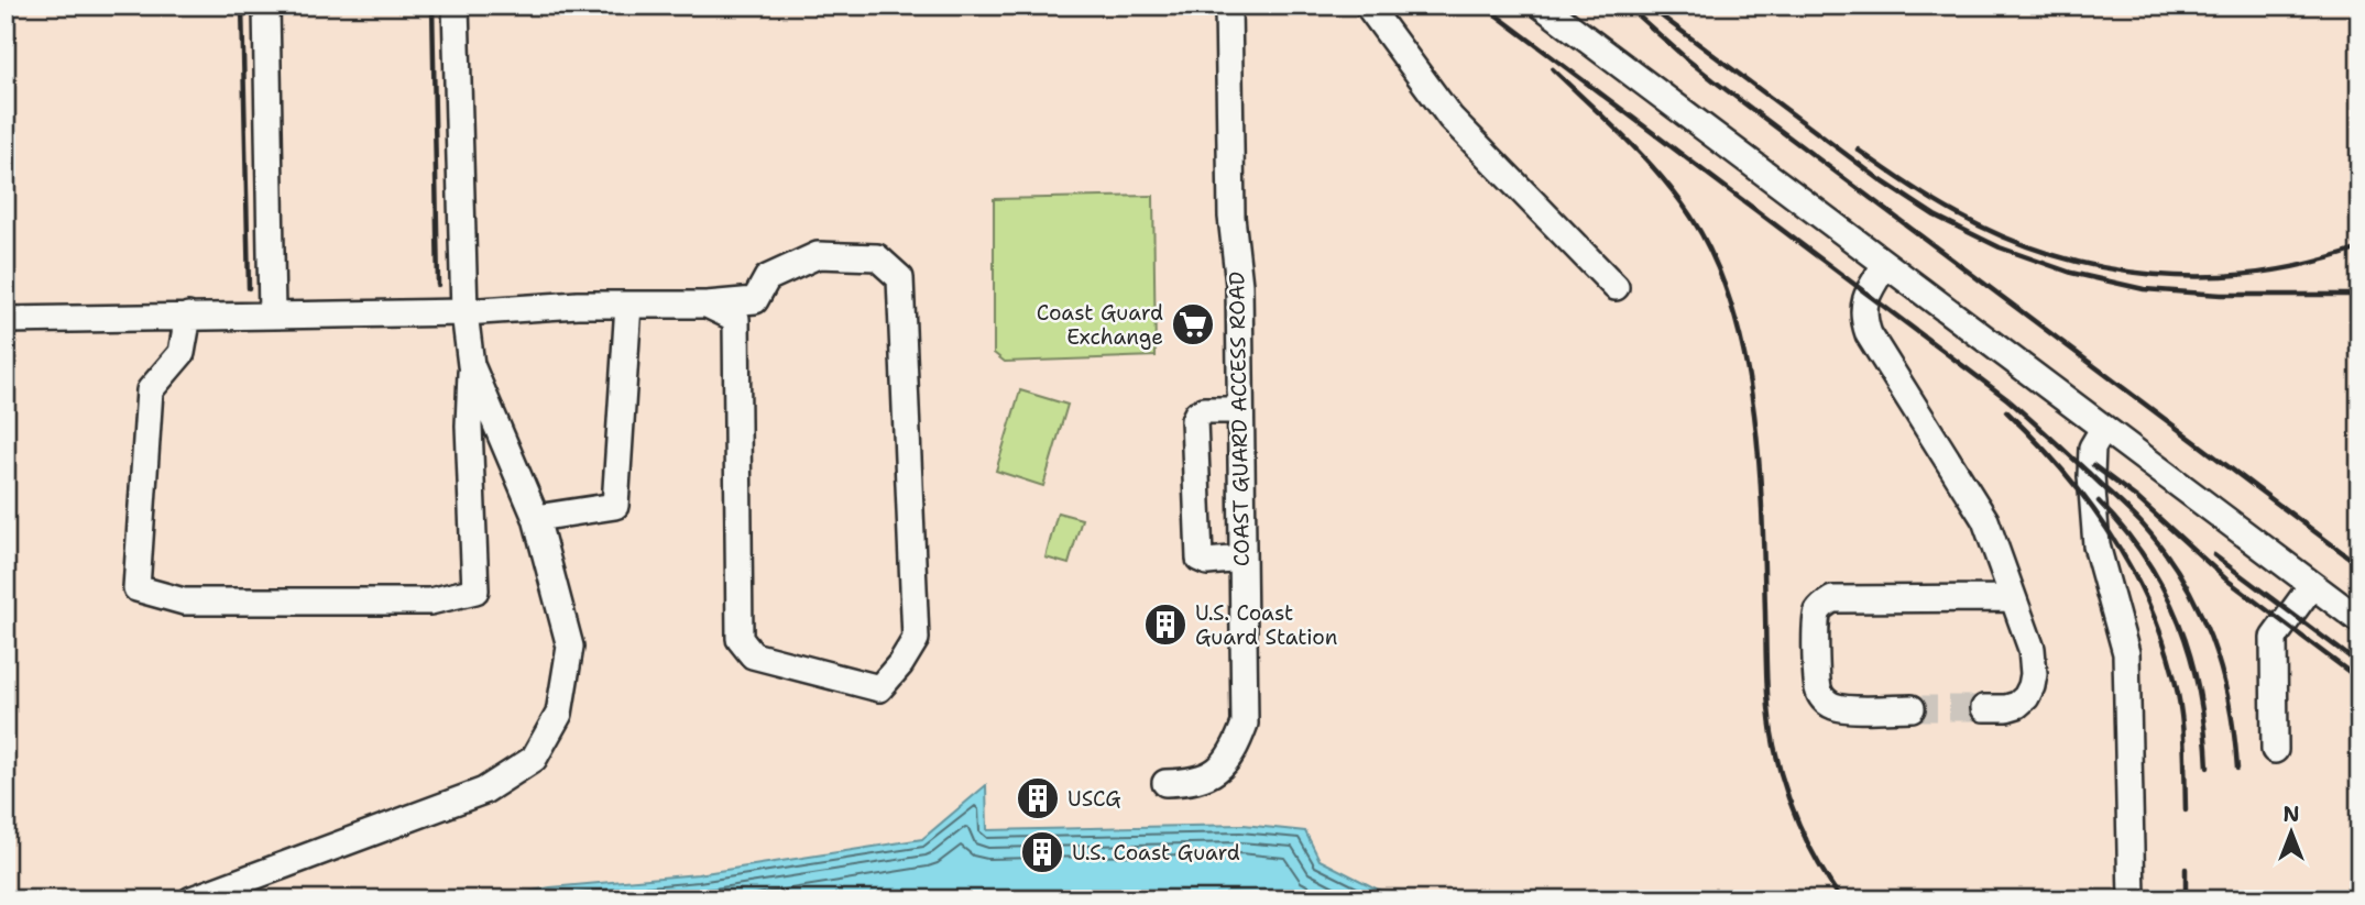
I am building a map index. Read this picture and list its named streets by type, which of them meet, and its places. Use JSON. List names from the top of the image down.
{
  "streets": {
    "street": ["COAST GUARD ACCESS ROAD"]
  },
  "places": {
    "supermarket": ["Coast Guard Exchange"],
    "building": ["U.S. Coast Guard Station", "USCG", "U.S. Coast Guard"]
  },
  "north": "top"
}
